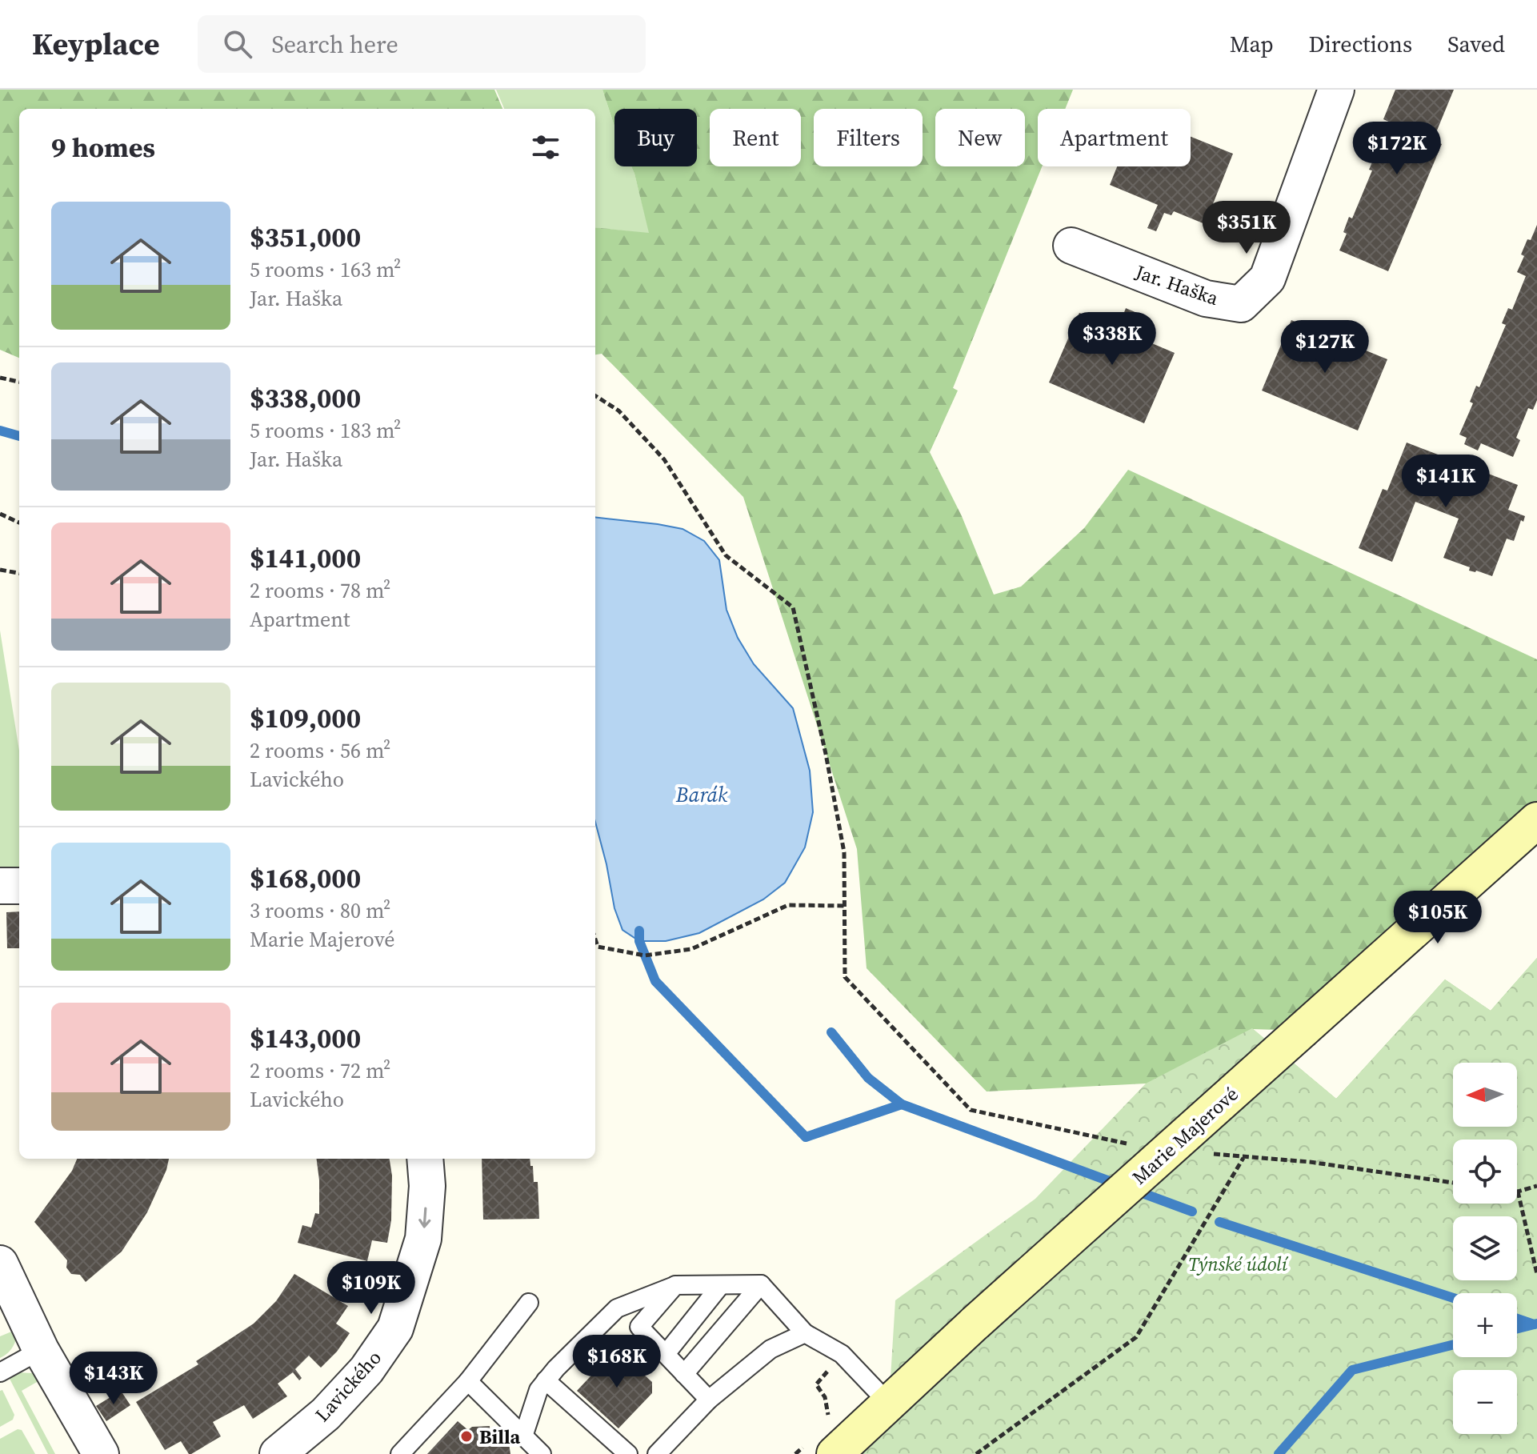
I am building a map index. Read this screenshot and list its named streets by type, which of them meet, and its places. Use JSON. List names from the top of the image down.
{
  "streets": {
    "street": ["Jar. Haška", "Marie Majerové", "Lavického"]
  },
  "one_way": ["Lavického"],
  "water": ["Barák"],
  "parks": ["Týnské údolí"],
  "places": ["Billa"],
  "north": "left",
  "page": {
    "header": "Keyplace",
    "search": "Search here",
    "nav": ["Map", "Directions", "Saved"],
    "chip": [
      "Buy",
      "Rent",
      "Filters",
      "New",
      "Apartment"
    ],
    "heading": "9 homes",
    "price": [
      "$172K",
      "$351K",
      "$338K",
      "$127K",
      "$141K",
      "$105K",
      "$109K",
      "$168K",
      "$143K"
    ],
    "list": [
      {
        "name": "$351,000",
        "note": "5 rooms · 163 m² · Jar. Haška"
      },
      {
        "name": "$338,000",
        "note": "5 rooms · 183 m² · Jar. Haška"
      },
      {
        "name": "$141,000",
        "note": "2 rooms · 78 m² · Apartment"
      },
      {
        "name": "$109,000",
        "note": "2 rooms · 56 m² · Lavického"
      },
      {
        "name": "$168,000",
        "note": "3 rooms · 80 m² · Marie Majerové"
      },
      {
        "name": "$143,000",
        "note": "2 rooms · 72 m² · Lavického"
      }
    ],
    "map_buttons": ["+", "−"]
  }
}
